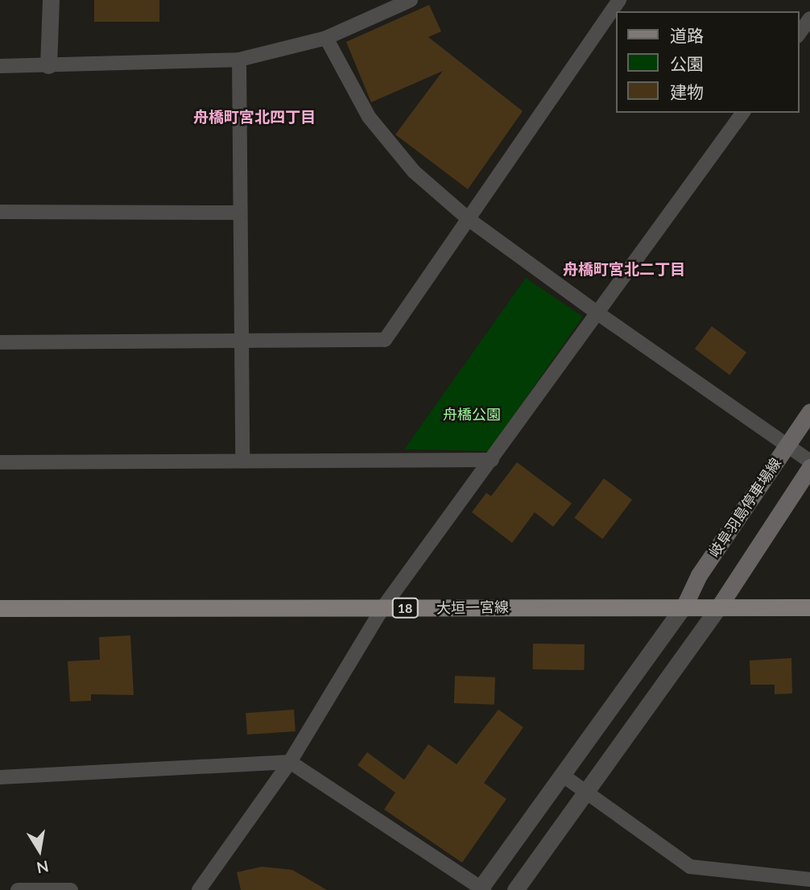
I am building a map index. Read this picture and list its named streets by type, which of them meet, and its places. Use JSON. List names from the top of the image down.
{
  "streets": {
    "main road": ["岐阜羽島停車場線", "大垣一宮線", "18"]
  },
  "crossings": [
    ["岐阜羽島停車場線", "大垣一宮線"]
  ],
  "districts": ["舟橋町宮北四丁目", "舟橋町宮北二丁目"],
  "parks": ["舟橋公園"],
  "legend": ["道路", "公園", "建物"],
  "north": "bottom"
}
